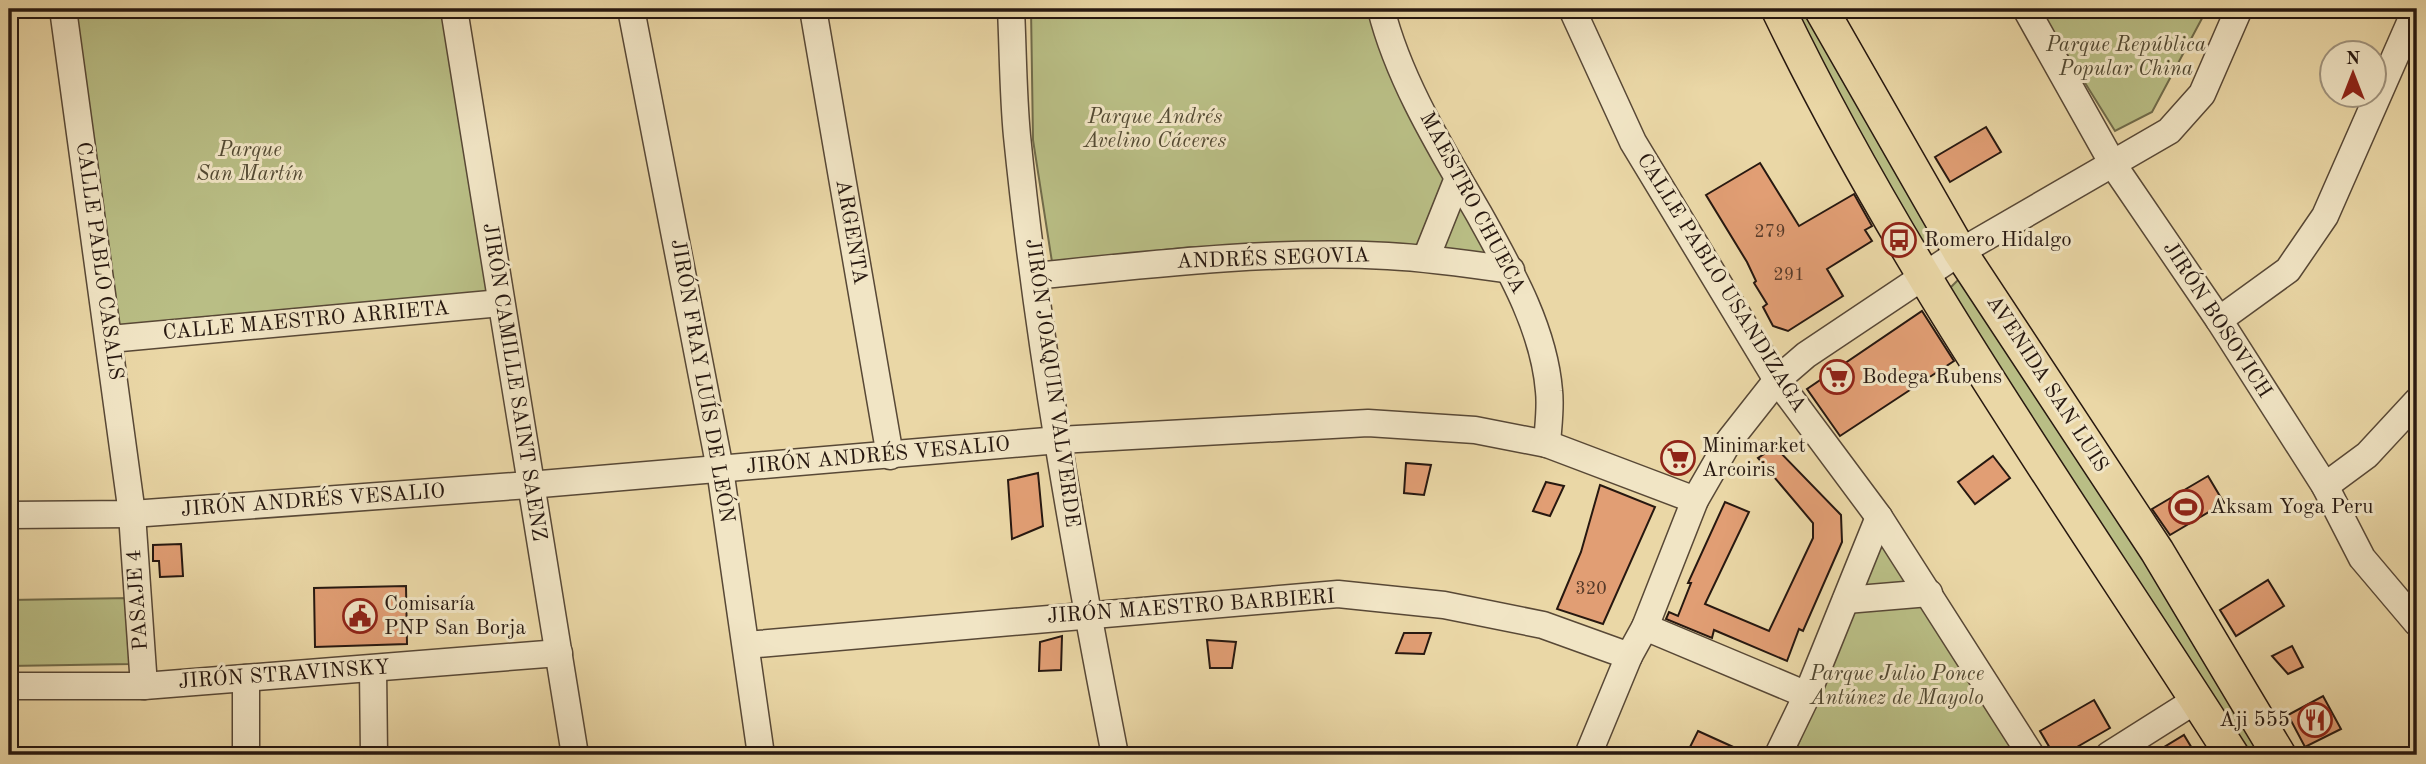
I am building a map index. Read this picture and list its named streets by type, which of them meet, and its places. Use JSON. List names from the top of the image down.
{
  "streets": {
    "main road": ["AVENIDA SAN LUIS"],
    "street": [
      "MAESTRO CHUECA",
      "ARGENTA",
      "ANDRÉS SEGOVIA",
      "CALLE PABLO CASALS",
      "CALLE PABLO USANDIZAGA",
      "JIRÓN BOSOVICH",
      "CALLE MAESTRO ARRIETA",
      "JIRÓN FRAY LUÍS DE LEÓN",
      "JIRÓN CAMILLE SAINT SAENZ",
      "JIRÓN JOAQUIN VALVERDE",
      "JIRÓN ANDRÉS VESALIO",
      "PASAJE 4",
      "JIRÓN MAESTRO BARBIERI",
      "JIRÓN STRAVINSKY"
    ]
  },
  "crossings": [
    ["MAESTRO CHUECA", "ANDRÉS SEGOVIA"],
    ["MAESTRO CHUECA", "JIRÓN ANDRÉS VESALIO"],
    ["ARGENTA", "JIRÓN ANDRÉS VESALIO"],
    ["ANDRÉS SEGOVIA", "JIRÓN JOAQUIN VALVERDE"],
    ["CALLE PABLO CASALS", "CALLE MAESTRO ARRIETA"],
    ["CALLE PABLO CASALS", "JIRÓN ANDRÉS VESALIO"],
    ["CALLE PABLO CASALS", "PASAJE 4"],
    ["CALLE MAESTRO ARRIETA", "JIRÓN CAMILLE SAINT SAENZ"],
    ["JIRÓN FRAY LUÍS DE LEÓN", "JIRÓN ANDRÉS VESALIO"],
    ["JIRÓN FRAY LUÍS DE LEÓN", "JIRÓN MAESTRO BARBIERI"],
    ["JIRÓN CAMILLE SAINT SAENZ", "JIRÓN ANDRÉS VESALIO"],
    ["JIRÓN CAMILLE SAINT SAENZ", "JIRÓN STRAVINSKY"],
    ["JIRÓN JOAQUIN VALVERDE", "JIRÓN ANDRÉS VESALIO"],
    ["JIRÓN JOAQUIN VALVERDE", "JIRÓN MAESTRO BARBIERI"],
    ["JIRÓN ANDRÉS VESALIO", "PASAJE 4"],
    ["PASAJE 4", "JIRÓN STRAVINSKY"]
  ],
  "parks": [
    "Parque República Popular China",
    "Parque Andrés Avelino Cáceres",
    "Parque San Martín",
    "Parque Julio Ponce Antúnez de Mayolo"
  ],
  "places": {
    "bus stop": ["Romero Hidalgo"],
    "supermarket": ["Bodega Rubens", "Minimarket Arcoiris"],
    "sports": ["Aksam Yoga Peru"],
    "public building": ["Comisaría PNP San Borja"],
    "restaurant": ["Aji 555"]
  },
  "house_numbers": ["279", "291", "320"],
  "north": "top"
}
